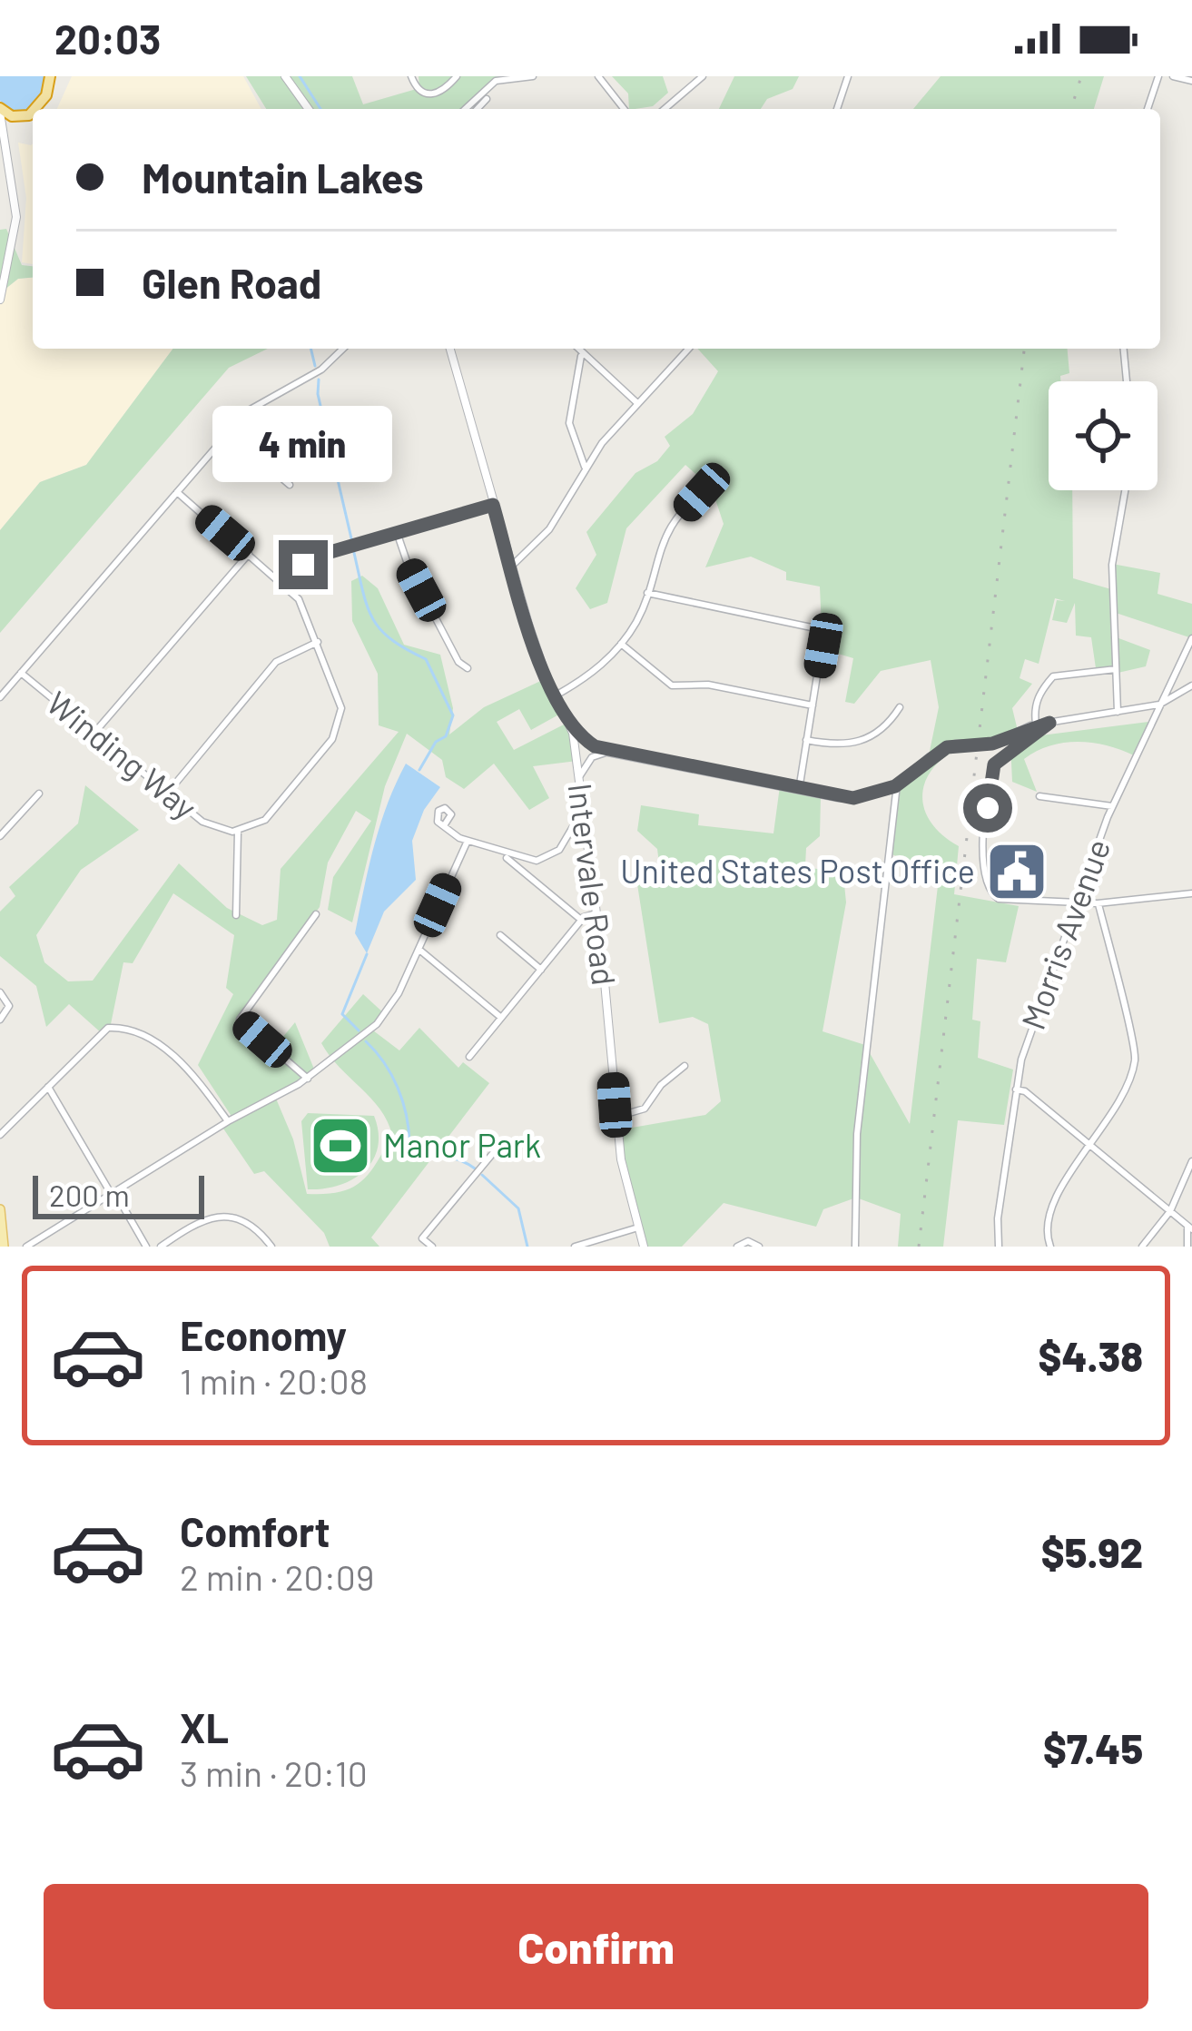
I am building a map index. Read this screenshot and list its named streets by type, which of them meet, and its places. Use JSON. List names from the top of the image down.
{
  "streets": {
    "street": ["Winding Way", "Intervale Road", "Morris Avenue"]
  },
  "places": {
    "public building": ["United States Post Office"],
    "sports": ["Manor Park"]
  },
  "scale_bar": "200 m",
  "page": {
    "status": "20:03",
    "banner": ["Mountain Lakes", "Glen Road"],
    "bubble": "4 min",
    "scale": "200 m",
    "list": [
      {
        "name": "Economy",
        "note": "1 min · 20:08",
        "value": "$4.38"
      },
      {
        "name": "Comfort",
        "note": "2 min · 20:09",
        "value": "$5.92"
      },
      {
        "name": "XL",
        "note": "3 min · 20:10",
        "value": "$7.45"
      }
    ],
    "buttons": "Confirm"
  }
}
